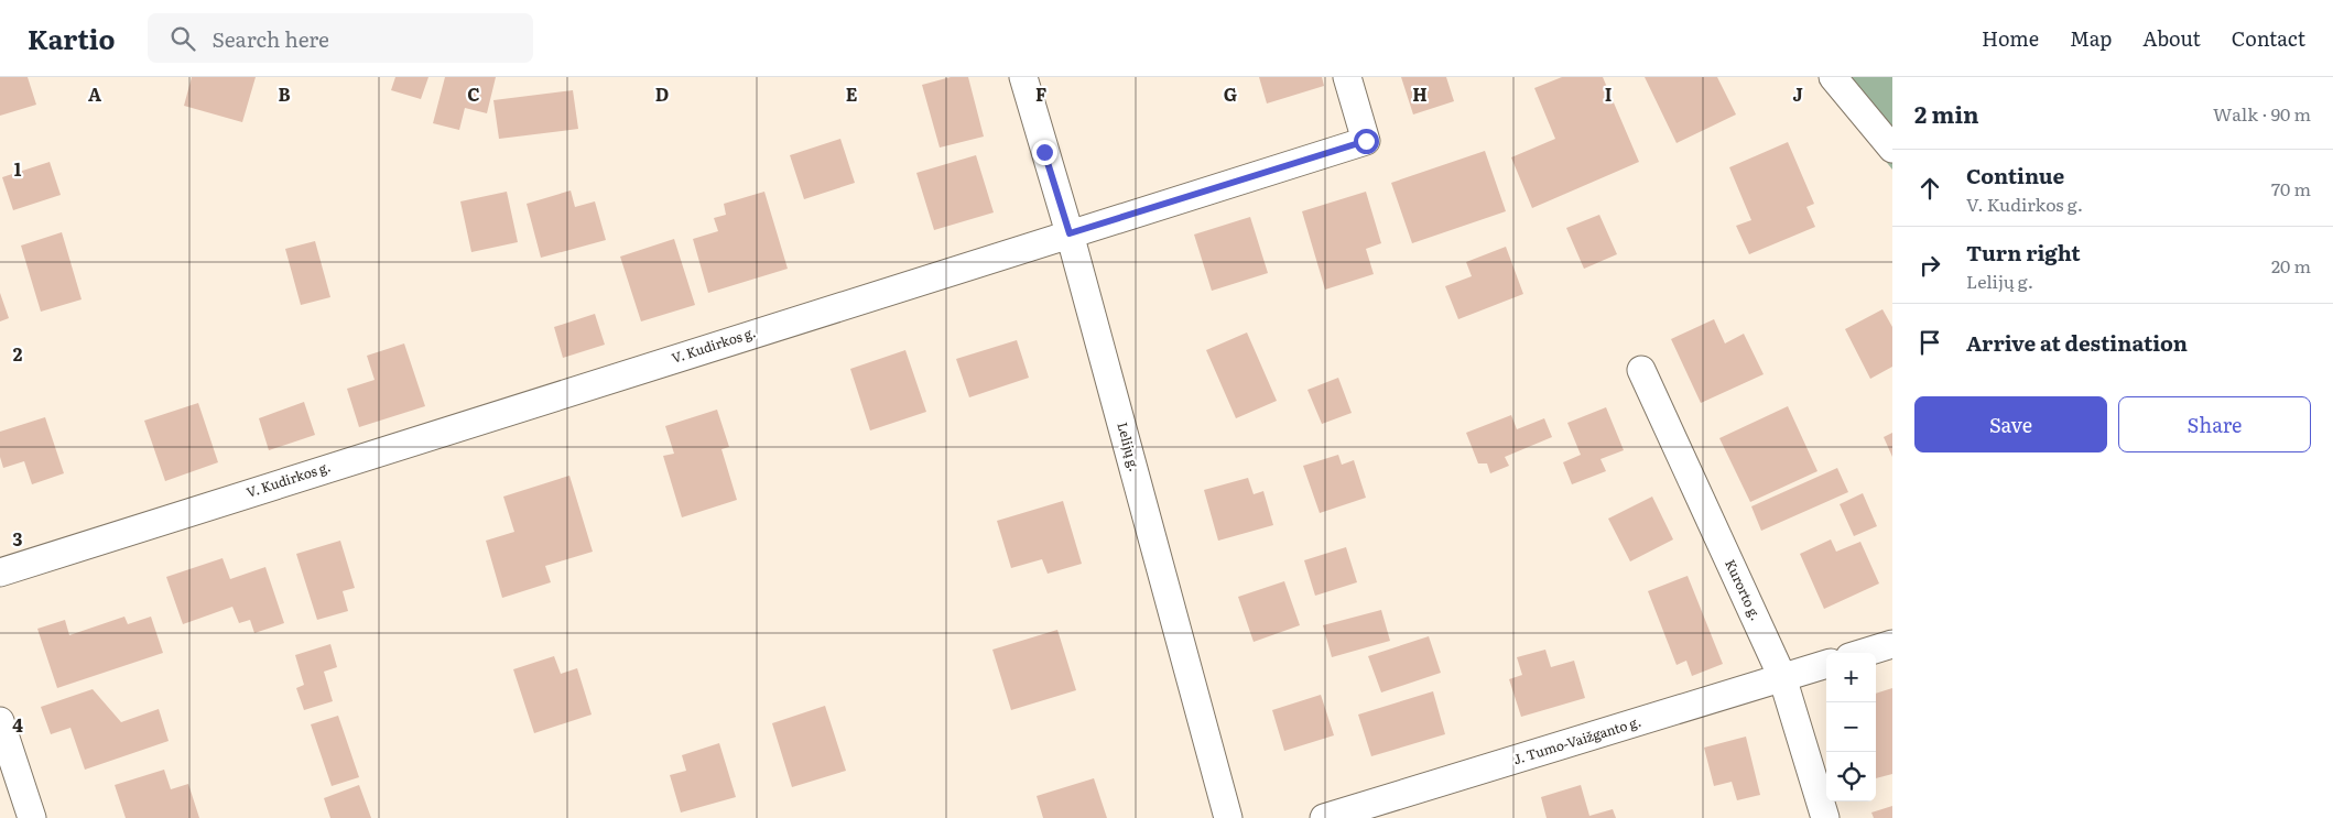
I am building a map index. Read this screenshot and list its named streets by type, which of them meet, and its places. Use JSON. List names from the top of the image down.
{
  "streets": {
    "street": [
      "V. Kudirkos g.",
      "Lelijų g.",
      "Kurorto g.",
      "J. Tumo-Vaižganto g."
    ]
  },
  "crossings": [
    ["V. Kudirkos g.", "Lelijų g."],
    ["Kurorto g.", "J. Tumo-Vaižganto g."]
  ],
  "page": {
    "header": "Kartio",
    "search": "Search here",
    "nav": [
      "Home",
      "Map",
      "About",
      "Contact"
    ],
    "heading": ["2 min", "Walk · 90 m"],
    "list": [
      ["Continue", "V. Kudirkos g.", "70 m"],
      ["Turn right", "Lelijų g.", "20 m"],
      "Arrive at destination"
    ],
    "buttons": ["Save", "Share"],
    "map_buttons": ["+", "−"]
  },
  "grid": {
    "columns": [
      "A",
      "B",
      "C",
      "D",
      "E",
      "F",
      "G",
      "H",
      "I",
      "J"
    ],
    "rows": [
      "1",
      "2",
      "3",
      "4"
    ]
  }
}
